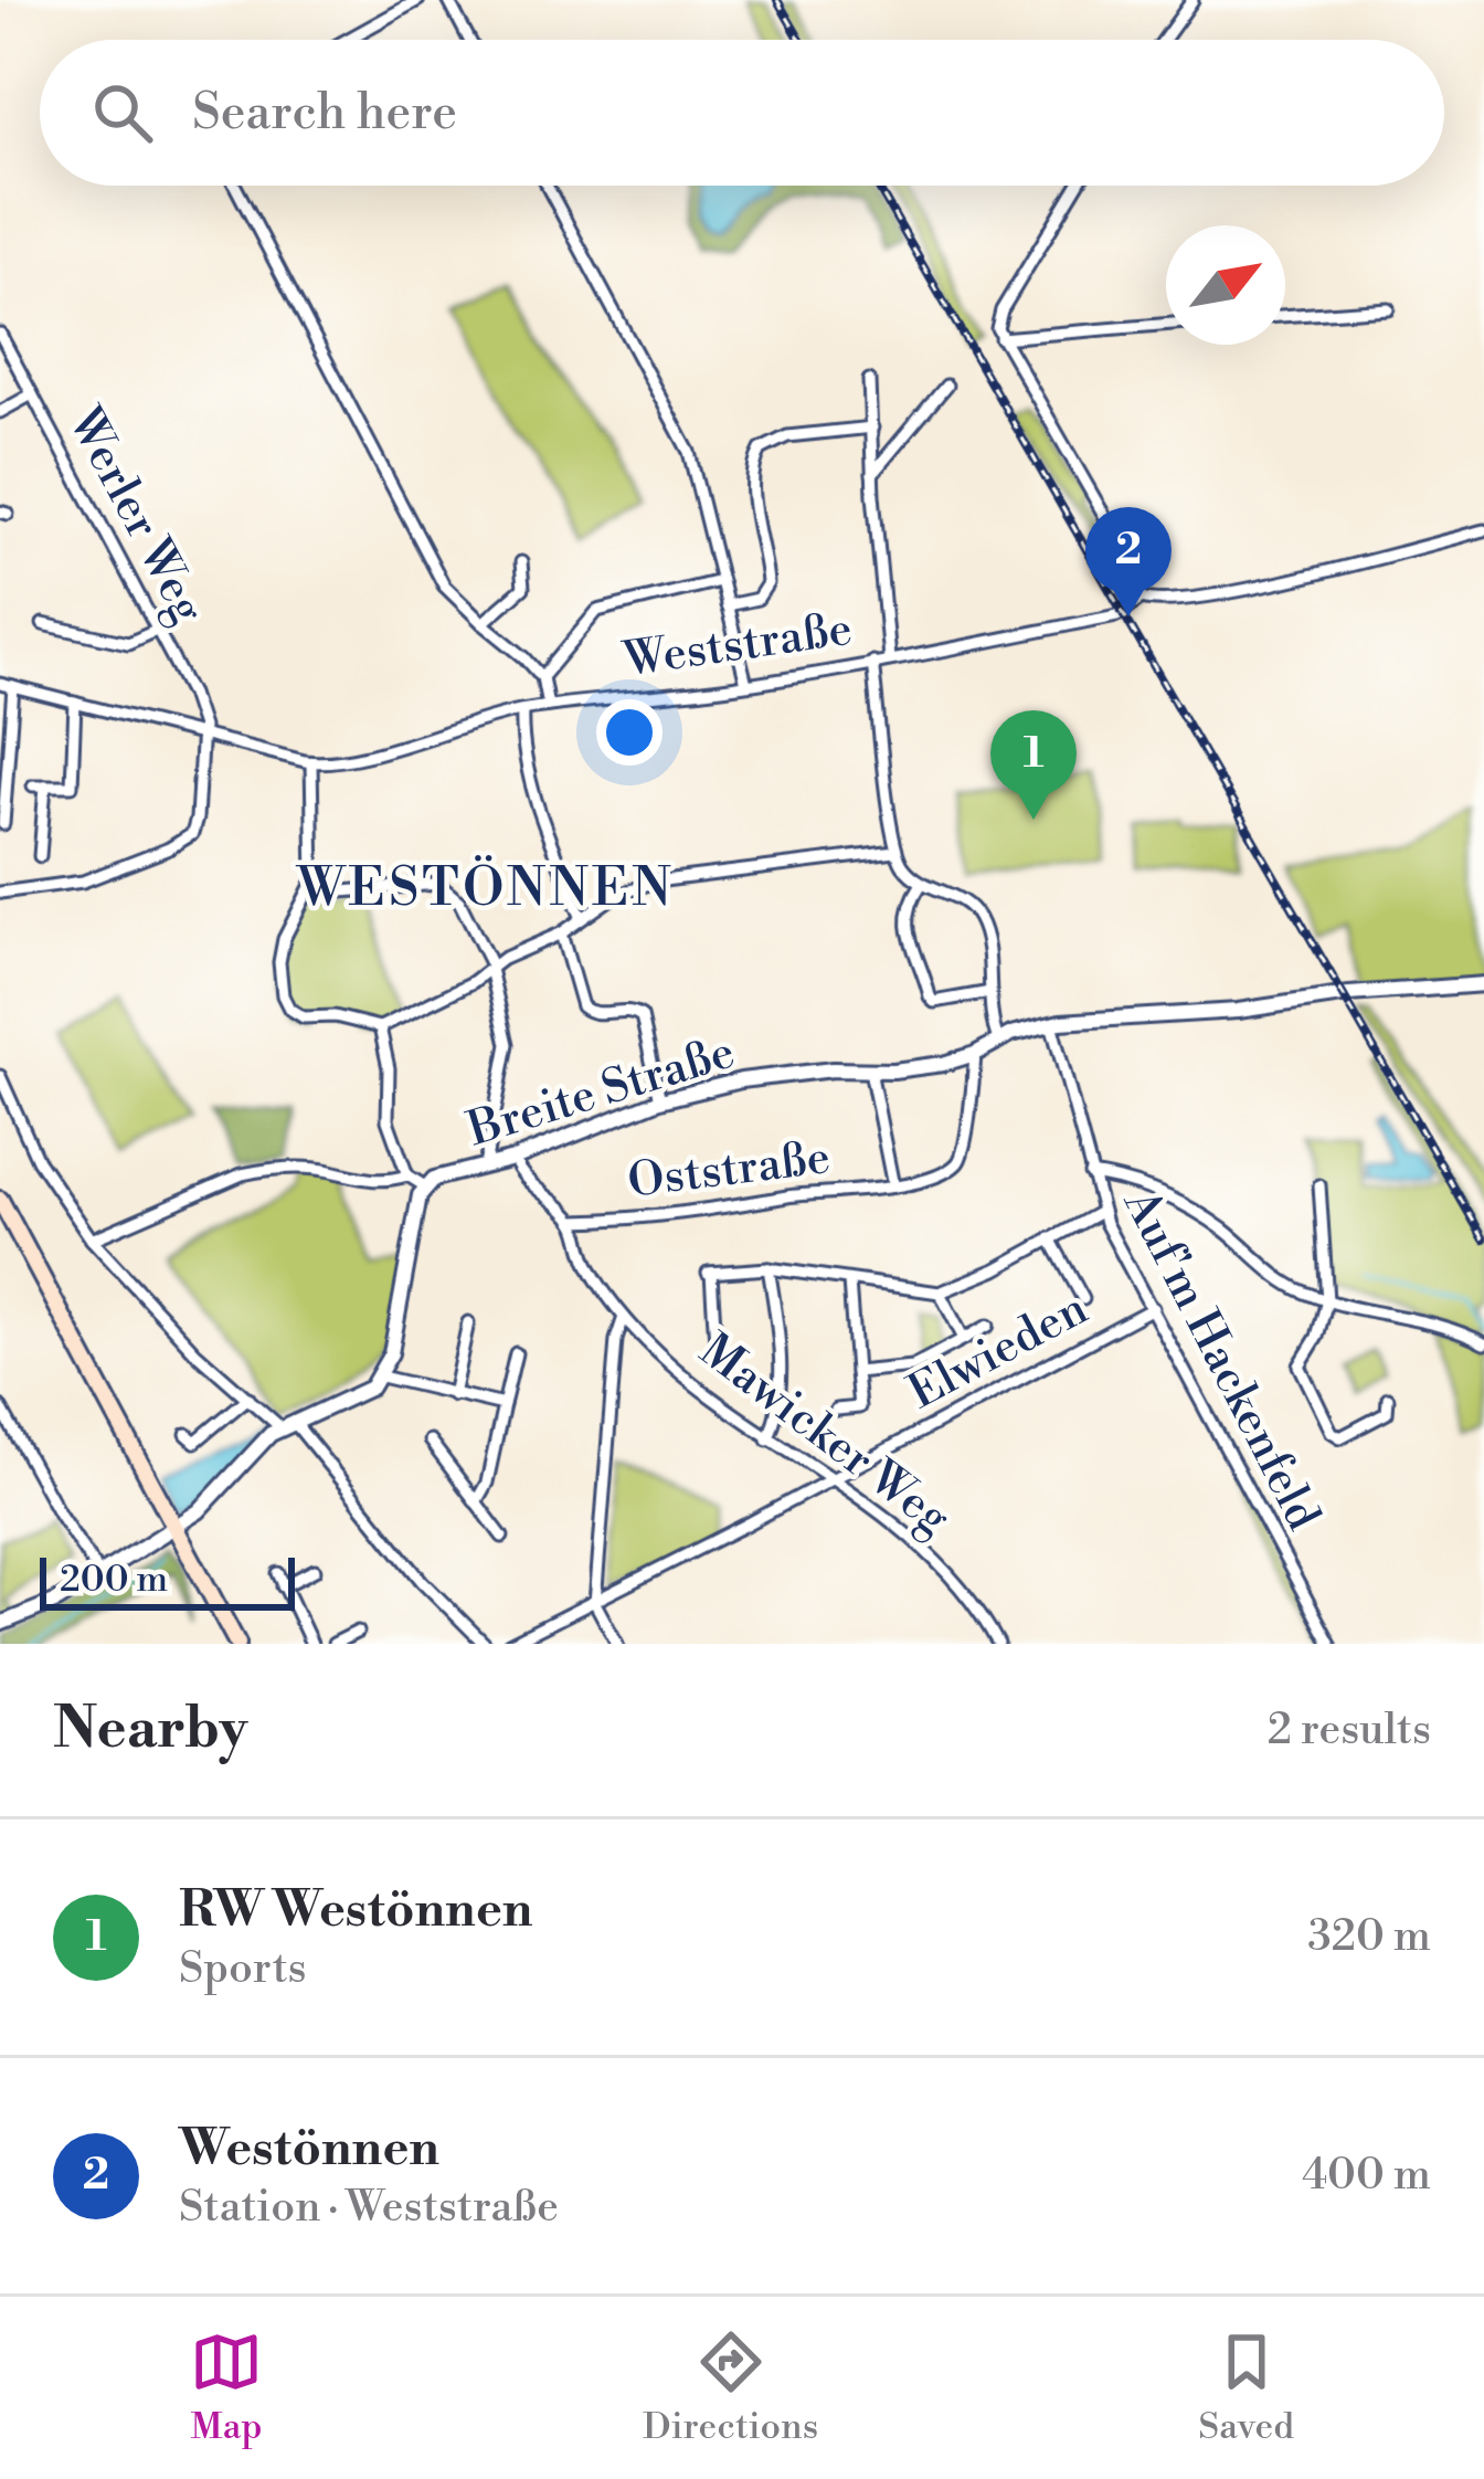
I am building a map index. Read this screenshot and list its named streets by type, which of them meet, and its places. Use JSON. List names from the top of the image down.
{
  "streets": {
    "street": [
      "Werler Weg",
      "Weststraße",
      "Breite Straße",
      "Oststraße",
      "Elwieden",
      "Auf'm Hackenfeld",
      "Mawicker Weg"
    ]
  },
  "crossings": [
    ["Werler Weg", "Weststraße"],
    ["Breite Straße", "Oststraße"],
    ["Breite Straße", "Auf'm Hackenfeld"],
    ["Breite Straße", "Mawicker Weg"],
    ["Oststraße", "Mawicker Weg"],
    ["Elwieden", "Auf'm Hackenfeld"],
    ["Elwieden", "Mawicker Weg"]
  ],
  "districts": ["WESTÖNNEN"],
  "scale_bar": "200 m",
  "north": "top right",
  "page": {
    "search": "Search here",
    "pins": ["2", "1"],
    "scale": "200 m",
    "heading": ["Nearby", "2 results"],
    "list": [
      {
        "mark": "1",
        "name": "RW Westönnen",
        "note": "Sports",
        "value": "320 m"
      },
      {
        "mark": "2",
        "name": "Westönnen",
        "note": "Station · Weststraße",
        "value": "400 m"
      }
    ],
    "nav": ["Map", "Directions", "Saved"]
  }
}
